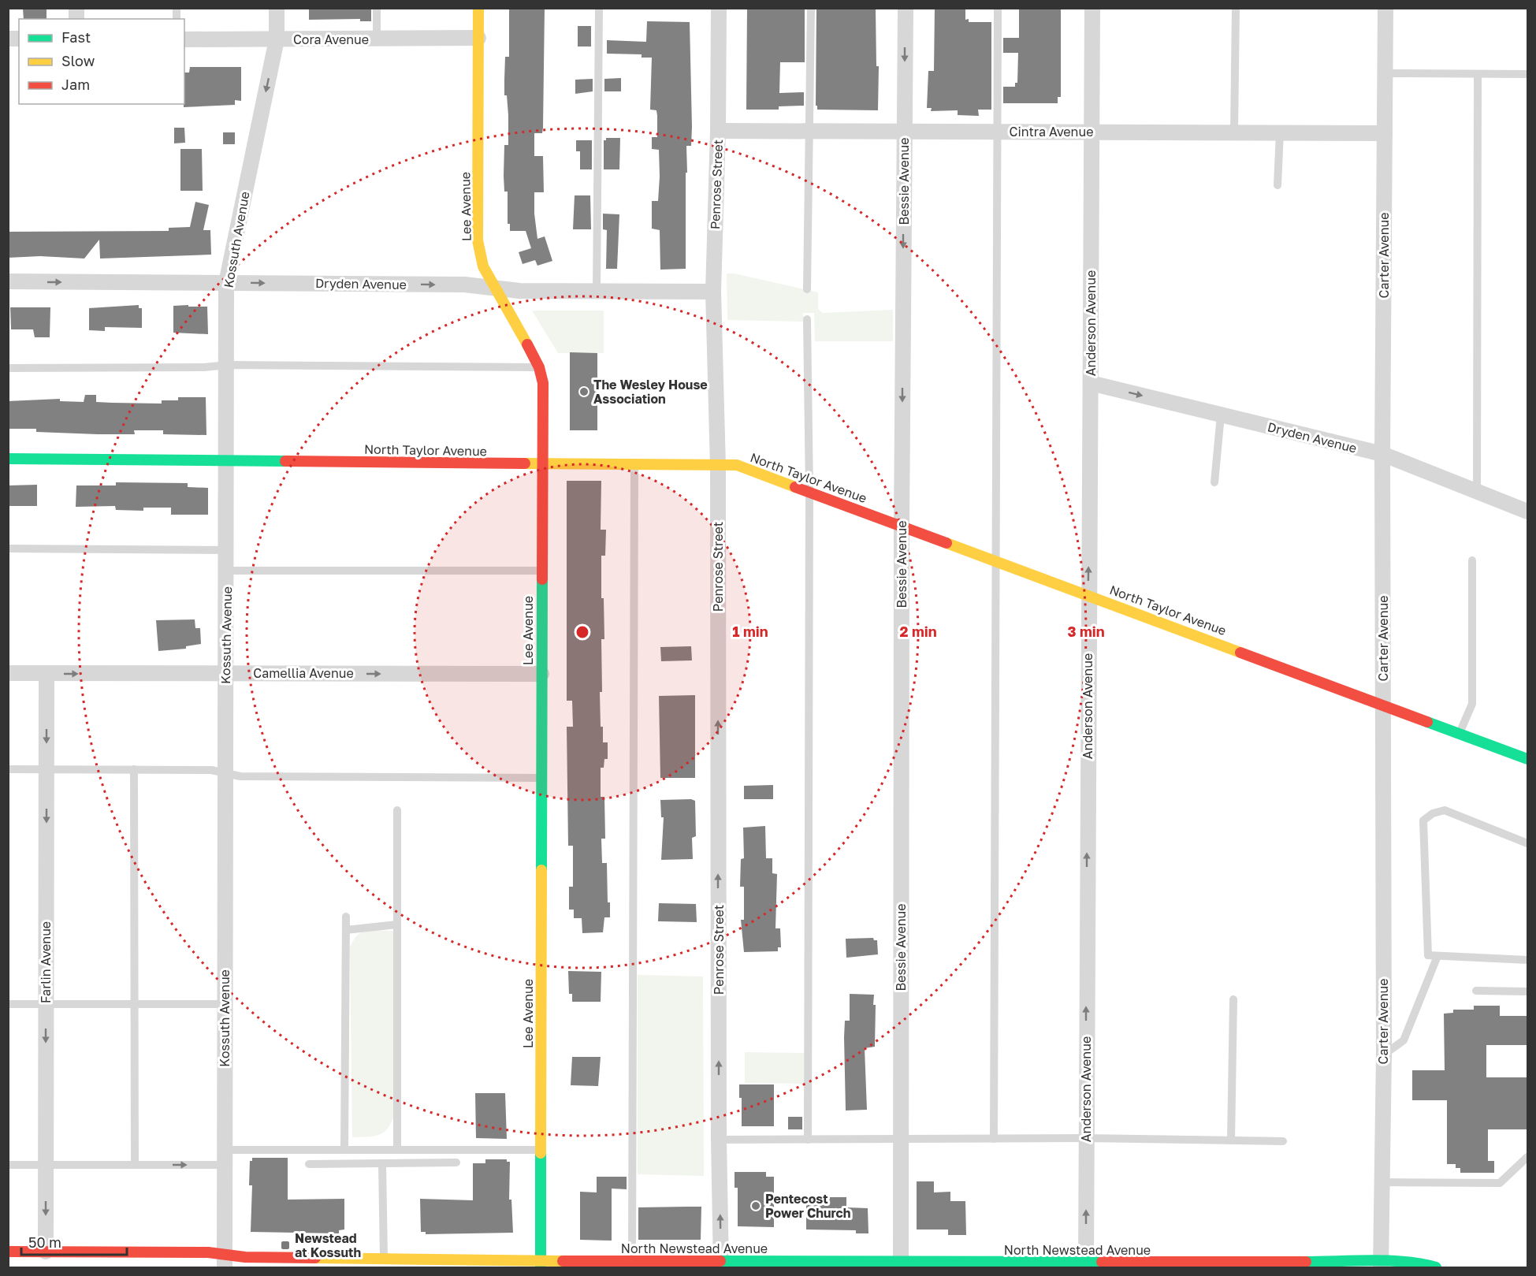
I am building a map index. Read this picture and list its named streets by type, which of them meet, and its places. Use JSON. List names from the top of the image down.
{
  "streets": {
    "street": [
      "Cora Avenue",
      "Cintra Avenue",
      "Bessie Avenue",
      "Penrose Street",
      "Lee Avenue",
      "Kossuth Avenue",
      "Carter Avenue",
      "Dryden Avenue",
      "Anderson Avenue",
      "North Taylor Avenue",
      "Camellia Avenue",
      "Farlin Avenue",
      "North Newstead Avenue"
    ]
  },
  "crossings": [
    ["Cora Avenue", "Lee Avenue"],
    ["Cora Avenue", "Kossuth Avenue"],
    ["Cintra Avenue", "Bessie Avenue"],
    ["Cintra Avenue", "Penrose Street"],
    ["Cintra Avenue", "Carter Avenue"],
    ["Cintra Avenue", "Anderson Avenue"],
    ["Bessie Avenue", "North Taylor Avenue"],
    ["Bessie Avenue", "North Newstead Avenue"],
    ["Penrose Street", "Dryden Avenue"],
    ["Penrose Street", "North Taylor Avenue"],
    ["Penrose Street", "North Newstead Avenue"],
    ["Lee Avenue", "Dryden Avenue"],
    ["Lee Avenue", "North Taylor Avenue"],
    ["Lee Avenue", "Camellia Avenue"],
    ["Lee Avenue", "North Newstead Avenue"],
    ["Kossuth Avenue", "Dryden Avenue"],
    ["Kossuth Avenue", "North Taylor Avenue"],
    ["Kossuth Avenue", "Camellia Avenue"],
    ["Kossuth Avenue", "North Newstead Avenue"],
    ["Carter Avenue", "Dryden Avenue"],
    ["Carter Avenue", "North Taylor Avenue"],
    ["Carter Avenue", "North Newstead Avenue"],
    ["Dryden Avenue", "Anderson Avenue"],
    ["Anderson Avenue", "North Taylor Avenue"],
    ["Anderson Avenue", "North Newstead Avenue"],
    ["Camellia Avenue", "Farlin Avenue"],
    ["Farlin Avenue", "North Newstead Avenue"]
  ],
  "one_way": [
    "Bessie Avenue",
    "Penrose Street",
    "Dryden Avenue",
    "Anderson Avenue",
    "Camellia Avenue",
    "Farlin Avenue"
  ],
  "places": {
    "other": ["The Wesley House Association", "Pentecost Power Church"],
    "transit": ["Newstead at Kossuth"]
  },
  "legend": ["Fast", "Slow", "Jam"],
  "scale_bar": "50 m",
  "rings": ["1 min", "2 min", "3 min"]
}
